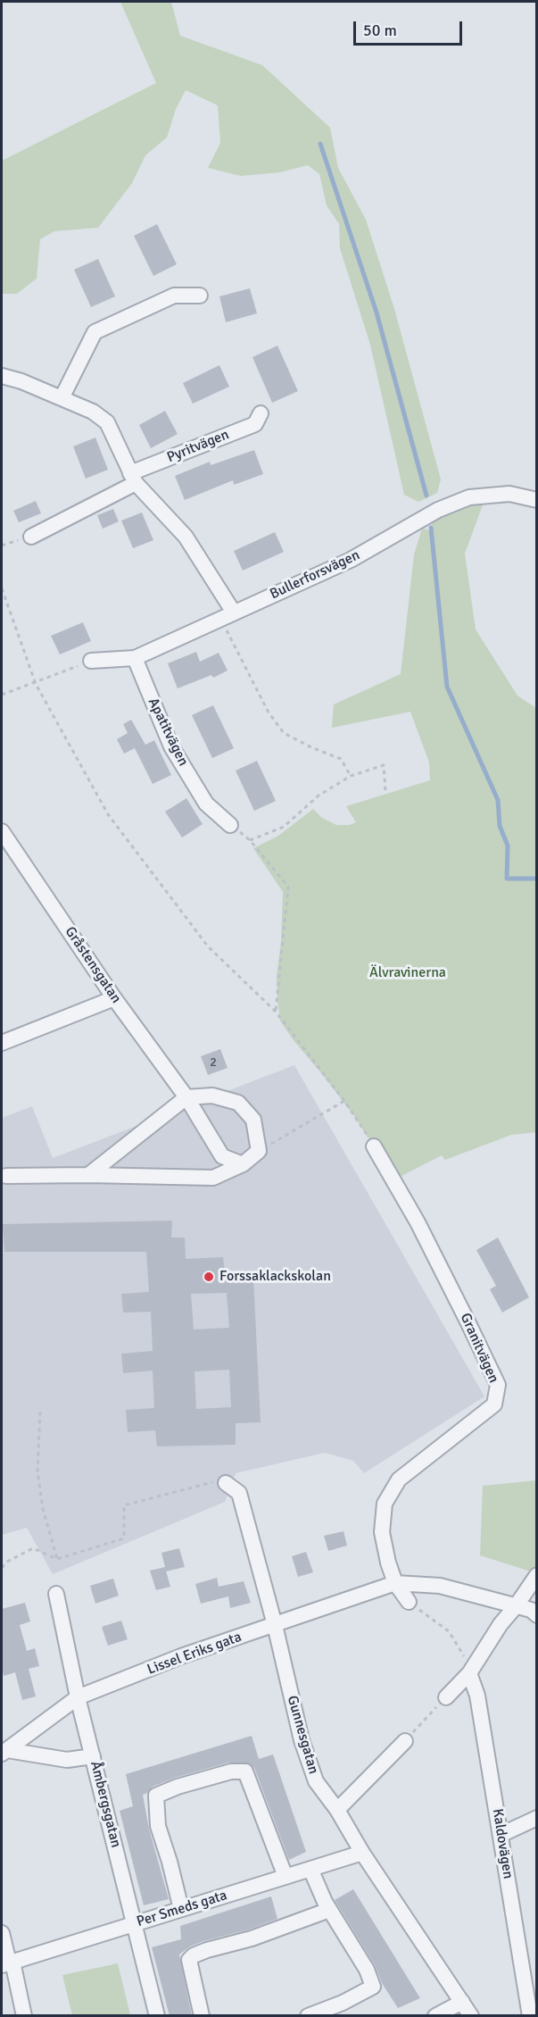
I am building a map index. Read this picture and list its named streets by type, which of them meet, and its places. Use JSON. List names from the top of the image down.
{
  "streets": {
    "street": [
      "Pyritvägen",
      "Bullerforsvägen",
      "Apatitvägen",
      "Gråstensgatan",
      "Granitvägen",
      "Lissel Eriks gata",
      "Gunnesgatan",
      "Åmbergsgatan",
      "Kaldovägen",
      "Per Smeds gata"
    ]
  },
  "crossings": [
    ["Bullerforsvägen", "Apatitvägen"],
    ["Granitvägen", "Lissel Eriks gata"],
    ["Lissel Eriks gata", "Gunnesgatan"],
    ["Lissel Eriks gata", "Åmbergsgatan"],
    ["Gunnesgatan", "Per Smeds gata"],
    ["Åmbergsgatan", "Per Smeds gata"]
  ],
  "parks": ["Älvravinerna"],
  "places": ["Forssaklackskolan"],
  "house_numbers": ["2"],
  "scale_bar": "50 m"
}
